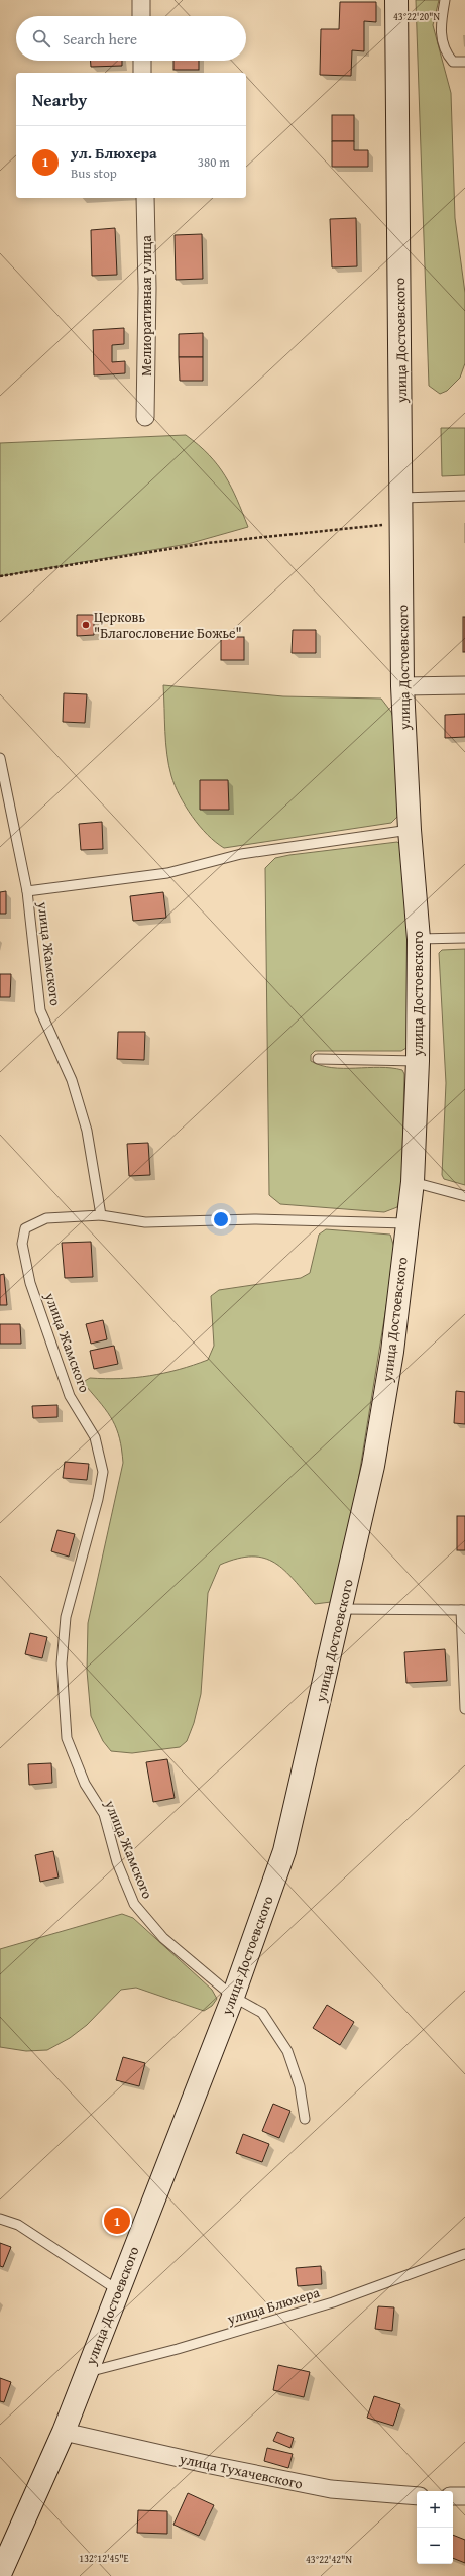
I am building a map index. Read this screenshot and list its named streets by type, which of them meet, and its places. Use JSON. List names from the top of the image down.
{
  "streets": {
    "main road": ["улица Достоевского"],
    "street": ["Мелиоративная улица", "улица Тухачевского"],
    "lane": ["улица Жамского", "улица Блюхера"]
  },
  "crossings": [
    ["улица Достоевского", "улица Жамского"],
    ["улица Достоевского", "улица Блюхера"],
    ["улица Достоевского", "улица Тухачевского"]
  ],
  "places": ["Церковь \"Благословение Божье\""],
  "page": {
    "search": "Search here",
    "heading": "Nearby",
    "list": [
      {
        "mark": "1",
        "name": "ул. Блюхера",
        "note": "Bus stop",
        "value": "380 m"
      }
    ],
    "pins": "1",
    "map_buttons": ["+", "−"]
  },
  "coordinates": ["43°22'20\"N", "132°12'45\"E", "43°22'42\"N"]
}
